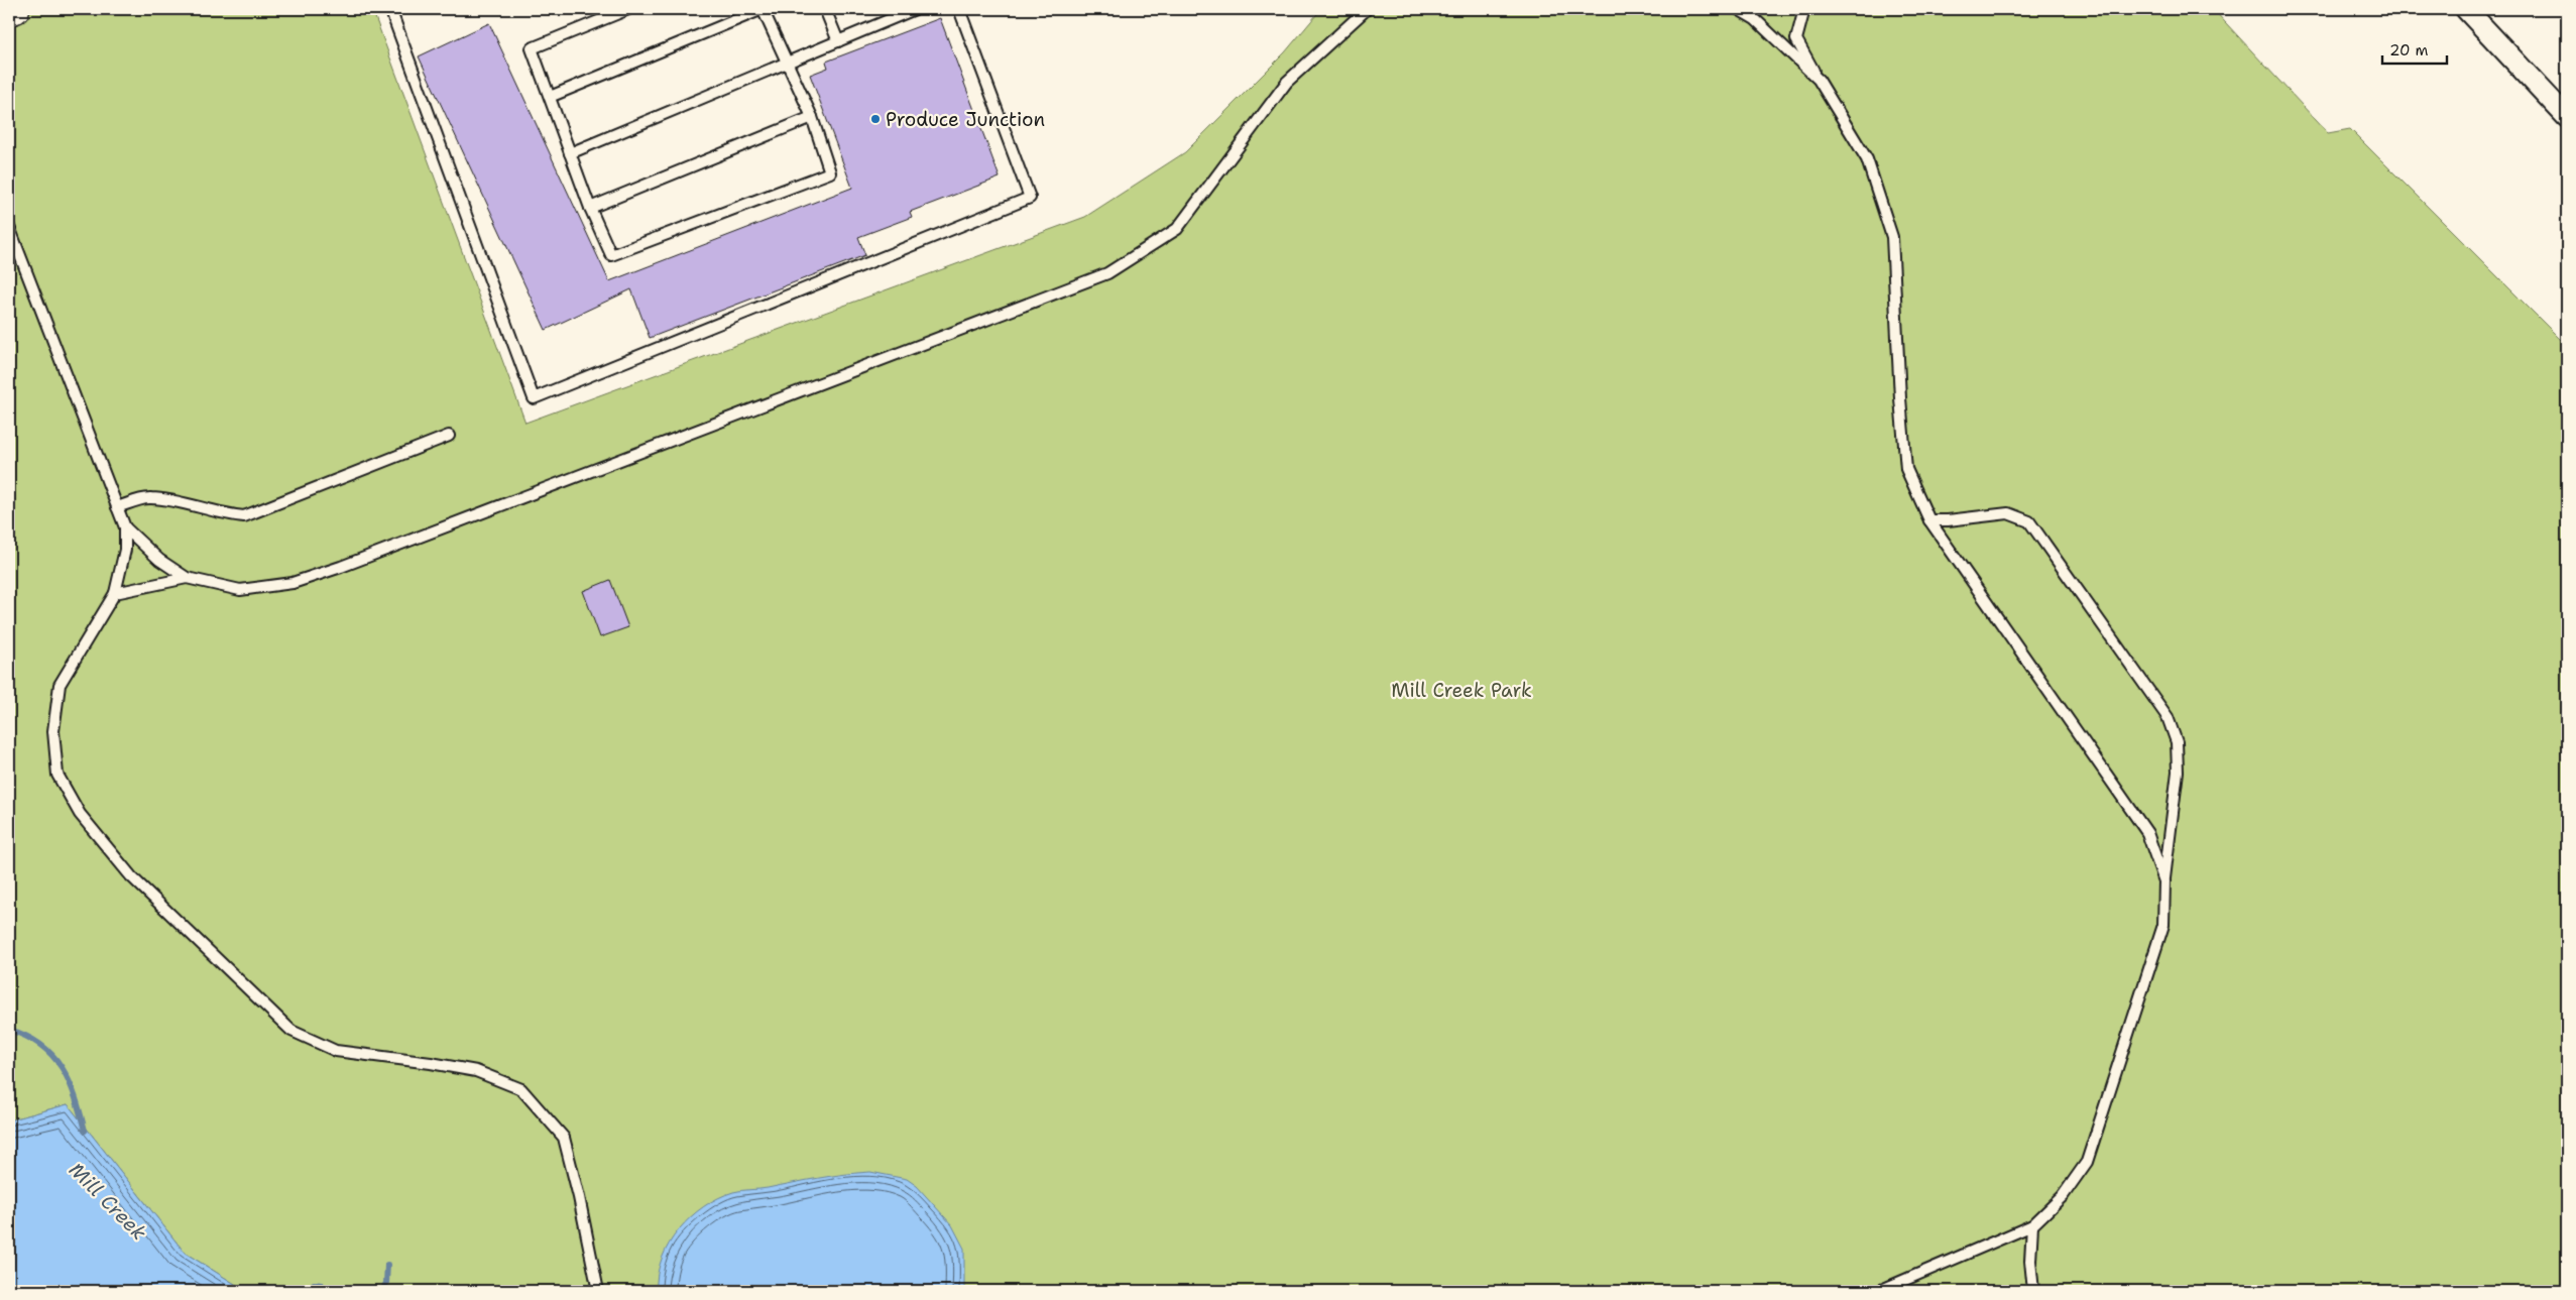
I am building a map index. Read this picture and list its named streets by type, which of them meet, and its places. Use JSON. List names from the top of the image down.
{
  "water": ["Mill Creek"],
  "parks": ["Mill Creek Park"],
  "places": ["Produce Junction"],
  "scale_bar": "20 m"
}
